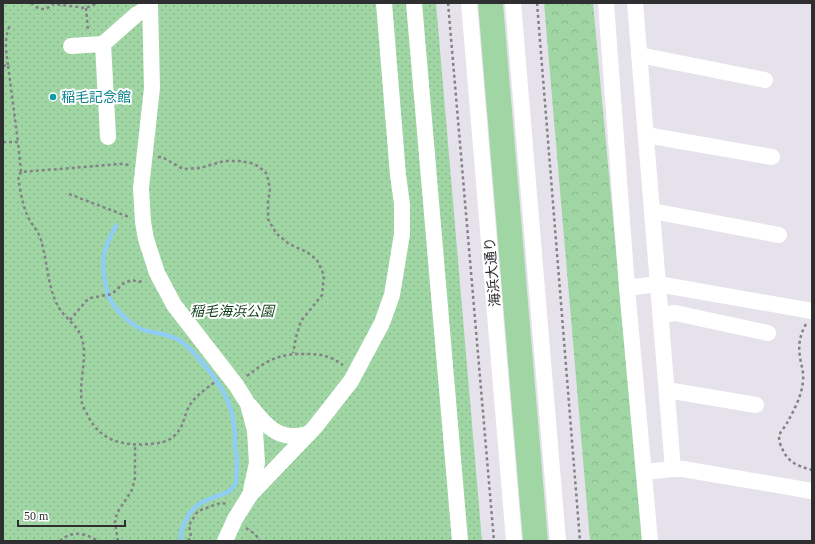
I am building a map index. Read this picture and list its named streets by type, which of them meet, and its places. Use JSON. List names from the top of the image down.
{
  "streets": {
    "street": ["海浜大通り"]
  },
  "parks": ["稲毛海浜公園"],
  "places": ["稲毛記念館"],
  "scale_bar": "50 m"
}
